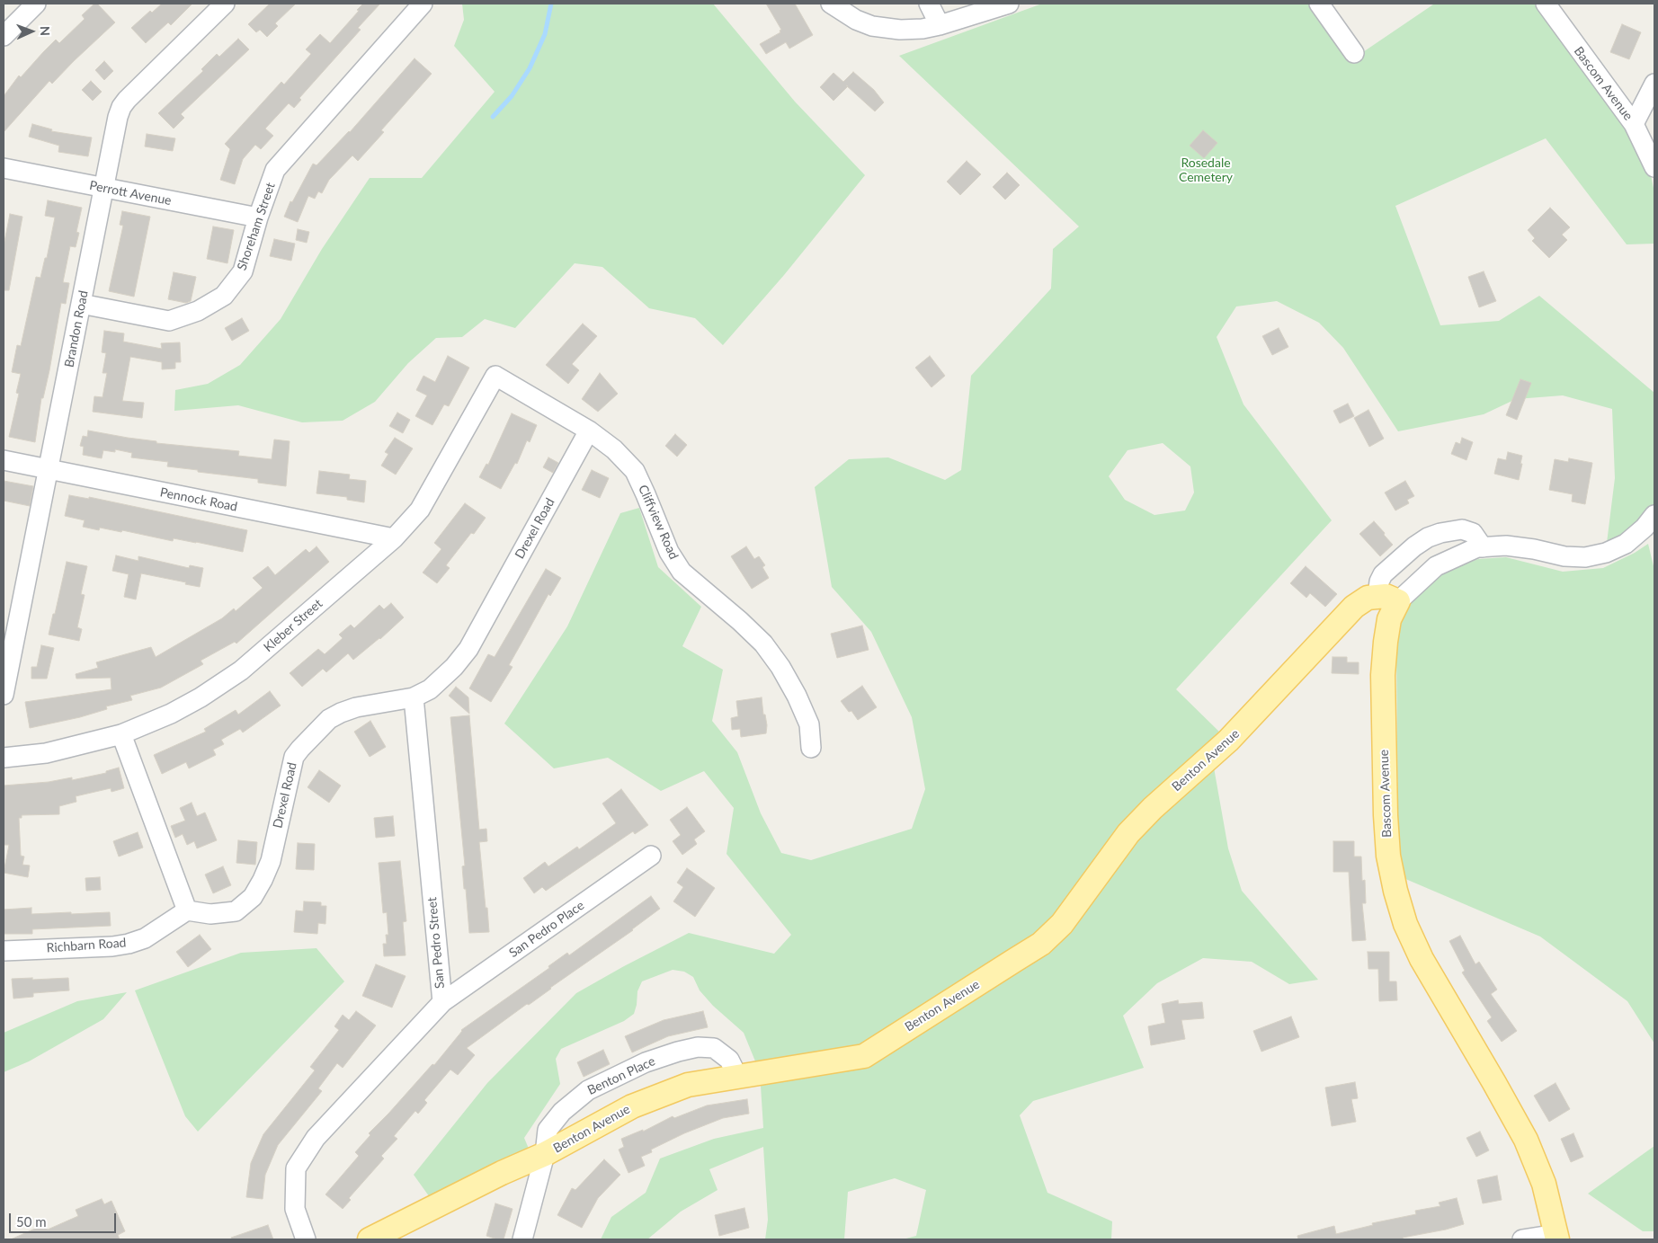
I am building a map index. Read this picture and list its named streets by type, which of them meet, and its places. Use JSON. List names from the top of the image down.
{
  "streets": {
    "main road": ["Bascom Avenue", "Benton Avenue"],
    "street": [
      "Perrott Avenue",
      "Shoreham Street",
      "Brandon Road",
      "Pennock Road",
      "Cliffview Road",
      "Drexel Road",
      "Kleber Street",
      "San Pedro Place",
      "San Pedro Street",
      "Richbarn Road",
      "Benton Place"
    ]
  },
  "crossings": [
    ["Bascom Avenue", "Benton Avenue"],
    ["Perrott Avenue", "Shoreham Street"],
    ["Perrott Avenue", "Brandon Road"],
    ["Shoreham Street", "Brandon Road"],
    ["Brandon Road", "Pennock Road"],
    ["Pennock Road", "Kleber Street"],
    ["Cliffview Road", "Drexel Road"],
    ["Cliffview Road", "Kleber Street"],
    ["Drexel Road", "San Pedro Street"],
    ["Drexel Road", "Richbarn Road"],
    ["Benton Avenue", "Benton Place"],
    ["San Pedro Place", "San Pedro Street"]
  ],
  "parks": ["Rosedale Cemetery"],
  "scale_bar": "50 m",
  "north": "right"
}
